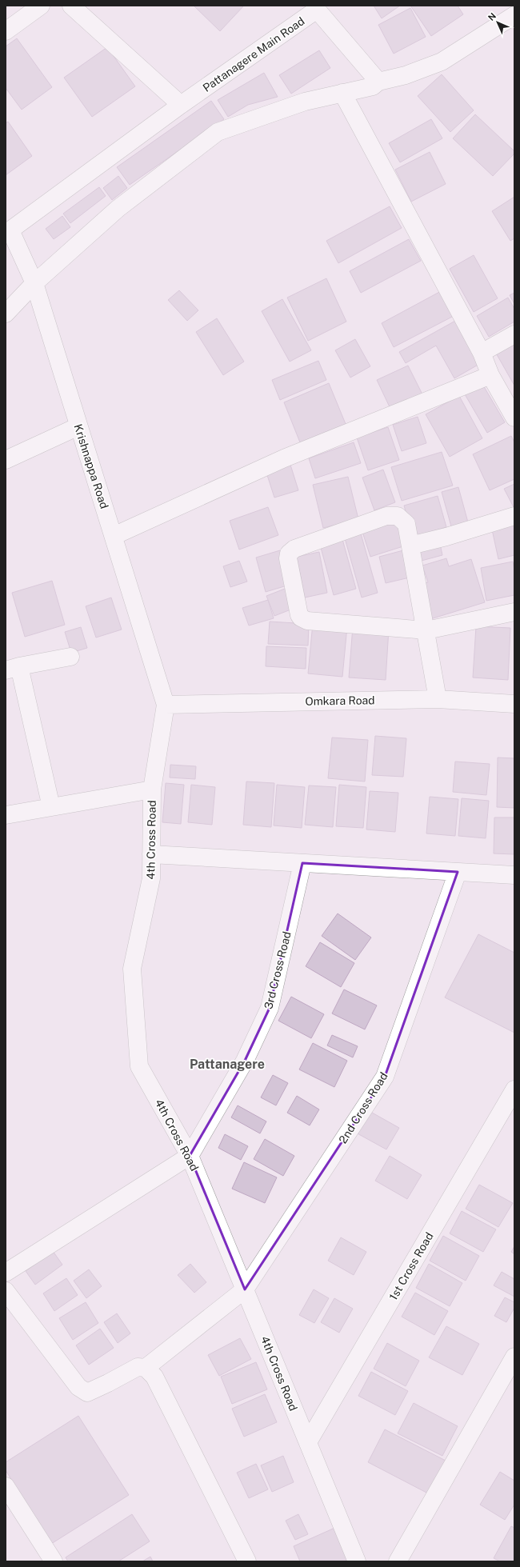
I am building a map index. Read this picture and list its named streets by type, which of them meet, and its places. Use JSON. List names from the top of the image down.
{
  "streets": {
    "street": [
      "Pattanagere Main Road",
      "Krishnappa Road",
      "Omkara Road",
      "4th Cross Road",
      "3rd Cross Road",
      "2nd Cross Road",
      "1st Cross Road"
    ]
  },
  "crossings": [
    ["Pattanagere Main Road", "Krishnappa Road"],
    ["Krishnappa Road", "Omkara Road"],
    ["Krishnappa Road", "4th Cross Road"],
    ["Omkara Road", "4th Cross Road"],
    ["4th Cross Road", "3rd Cross Road"],
    ["4th Cross Road", "2nd Cross Road"],
    ["4th Cross Road", "1st Cross Road"]
  ],
  "districts": ["Pattanagere"],
  "north": "top left"
}
